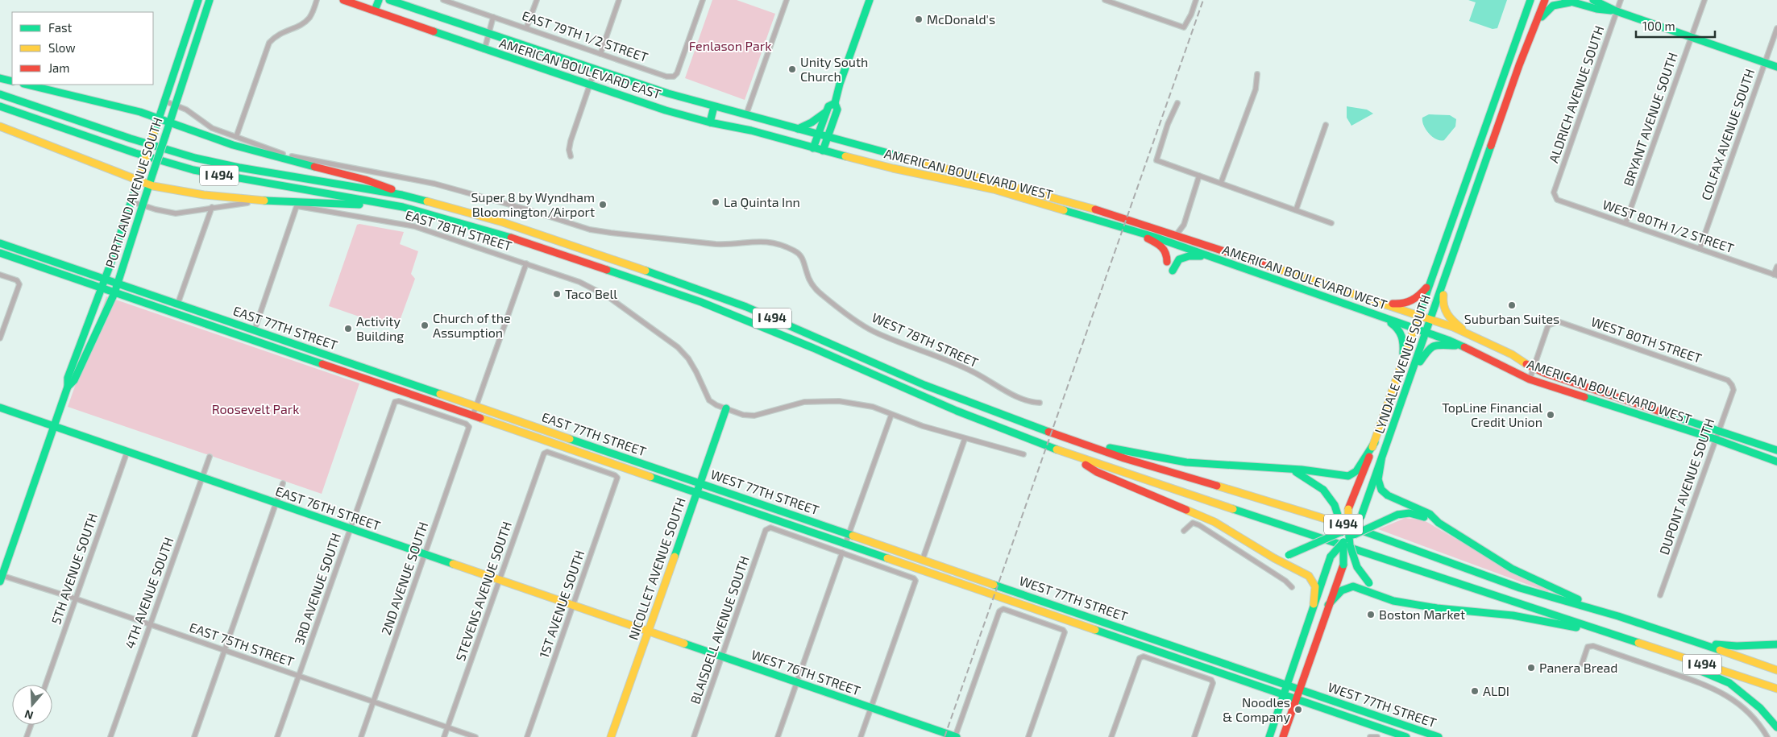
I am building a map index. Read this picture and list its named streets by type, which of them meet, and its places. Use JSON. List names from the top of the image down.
{
  "streets": {
    "main road": [
      "AMERICAN BOULEVARD EAST",
      "AMERICAN BOULEVARD WEST",
      "I 494",
      "PORTLAND AVENUE SOUTH",
      "EAST 77TH STREET",
      "LYNDALE AVENUE SOUTH",
      "WEST 77TH STREET",
      "EAST 76TH STREET",
      "NICOLLET AVENUE SOUTH",
      "WEST 76TH STREET"
    ],
    "street": [
      "EAST 79TH 1/2 STREET",
      "ALDRICH AVENUE SOUTH",
      "BRYANT AVENUE SOUTH",
      "COLFAX AVENUE SOUTH",
      "WEST 80TH 1/2 STREET",
      "EAST 78TH STREET",
      "WEST 78TH STREET",
      "WEST 80TH STREET",
      "DUPONT AVENUE SOUTH",
      "5TH AVENUE SOUTH",
      "2ND AVENUE SOUTH",
      "3RD AVENUE SOUTH",
      "STEVENS AVENUE SOUTH",
      "4TH AVENUE SOUTH",
      "1ST AVENUE SOUTH",
      "BLAISDELL AVENUE SOUTH",
      "EAST 75TH STREET"
    ]
  },
  "crossings": [
    ["AMERICAN BOULEVARD EAST", "AMERICAN BOULEVARD WEST"],
    ["ALDRICH AVENUE SOUTH", "WEST 80TH 1/2 STREET"],
    ["BRYANT AVENUE SOUTH", "WEST 80TH 1/2 STREET"],
    ["COLFAX AVENUE SOUTH", "WEST 80TH 1/2 STREET"],
    ["AMERICAN BOULEVARD WEST", "WEST 80TH STREET"],
    ["AMERICAN BOULEVARD WEST", "LYNDALE AVENUE SOUTH"],
    ["AMERICAN BOULEVARD WEST", "DUPONT AVENUE SOUTH"],
    ["PORTLAND AVENUE SOUTH", "EAST 78TH STREET"],
    ["PORTLAND AVENUE SOUTH", "EAST 77TH STREET"],
    ["PORTLAND AVENUE SOUTH", "EAST 76TH STREET"],
    ["PORTLAND AVENUE SOUTH", "EAST 75TH STREET"],
    ["EAST 78TH STREET", "NICOLLET AVENUE SOUTH"],
    ["EAST 77TH STREET", "WEST 77TH STREET"],
    ["EAST 77TH STREET", "NICOLLET AVENUE SOUTH"],
    ["WEST 80TH STREET", "DUPONT AVENUE SOUTH"],
    ["WEST 77TH STREET", "NICOLLET AVENUE SOUTH"],
    ["EAST 76TH STREET", "5TH AVENUE SOUTH"],
    ["EAST 76TH STREET", "NICOLLET AVENUE SOUTH"],
    ["EAST 76TH STREET", "2ND AVENUE SOUTH"],
    ["EAST 76TH STREET", "3RD AVENUE SOUTH"],
    ["EAST 76TH STREET", "STEVENS AVENUE SOUTH"],
    ["EAST 76TH STREET", "4TH AVENUE SOUTH"],
    ["EAST 76TH STREET", "1ST AVENUE SOUTH"],
    ["EAST 76TH STREET", "WEST 76TH STREET"],
    ["5TH AVENUE SOUTH", "EAST 75TH STREET"],
    ["NICOLLET AVENUE SOUTH", "WEST 76TH STREET"],
    ["2ND AVENUE SOUTH", "3RD AVENUE SOUTH"],
    ["2ND AVENUE SOUTH", "EAST 75TH STREET"],
    ["3RD AVENUE SOUTH", "EAST 75TH STREET"],
    ["STEVENS AVENUE SOUTH", "1ST AVENUE SOUTH"],
    ["STEVENS AVENUE SOUTH", "EAST 75TH STREET"],
    ["4TH AVENUE SOUTH", "EAST 75TH STREET"],
    ["BLAISDELL AVENUE SOUTH", "WEST 76TH STREET"]
  ],
  "parks": ["Fenlason Park", "Roosevelt Park"],
  "places": [
    "McDonald's",
    "Unity South Church",
    "La Quinta Inn",
    "Super 8 by Wyndham Bloomington/Airport",
    "Taco Bell",
    "Suburban Suites",
    "Church of the Assumption",
    "Activity Building",
    "TopLine Financial Credit Union",
    "Boston Market",
    "Panera Bread",
    "ALDI",
    "Noodles & Company"
  ],
  "legend": ["Fast", "Slow", "Jam"],
  "scale_bar": "100 m",
  "north": "bottom"
}
